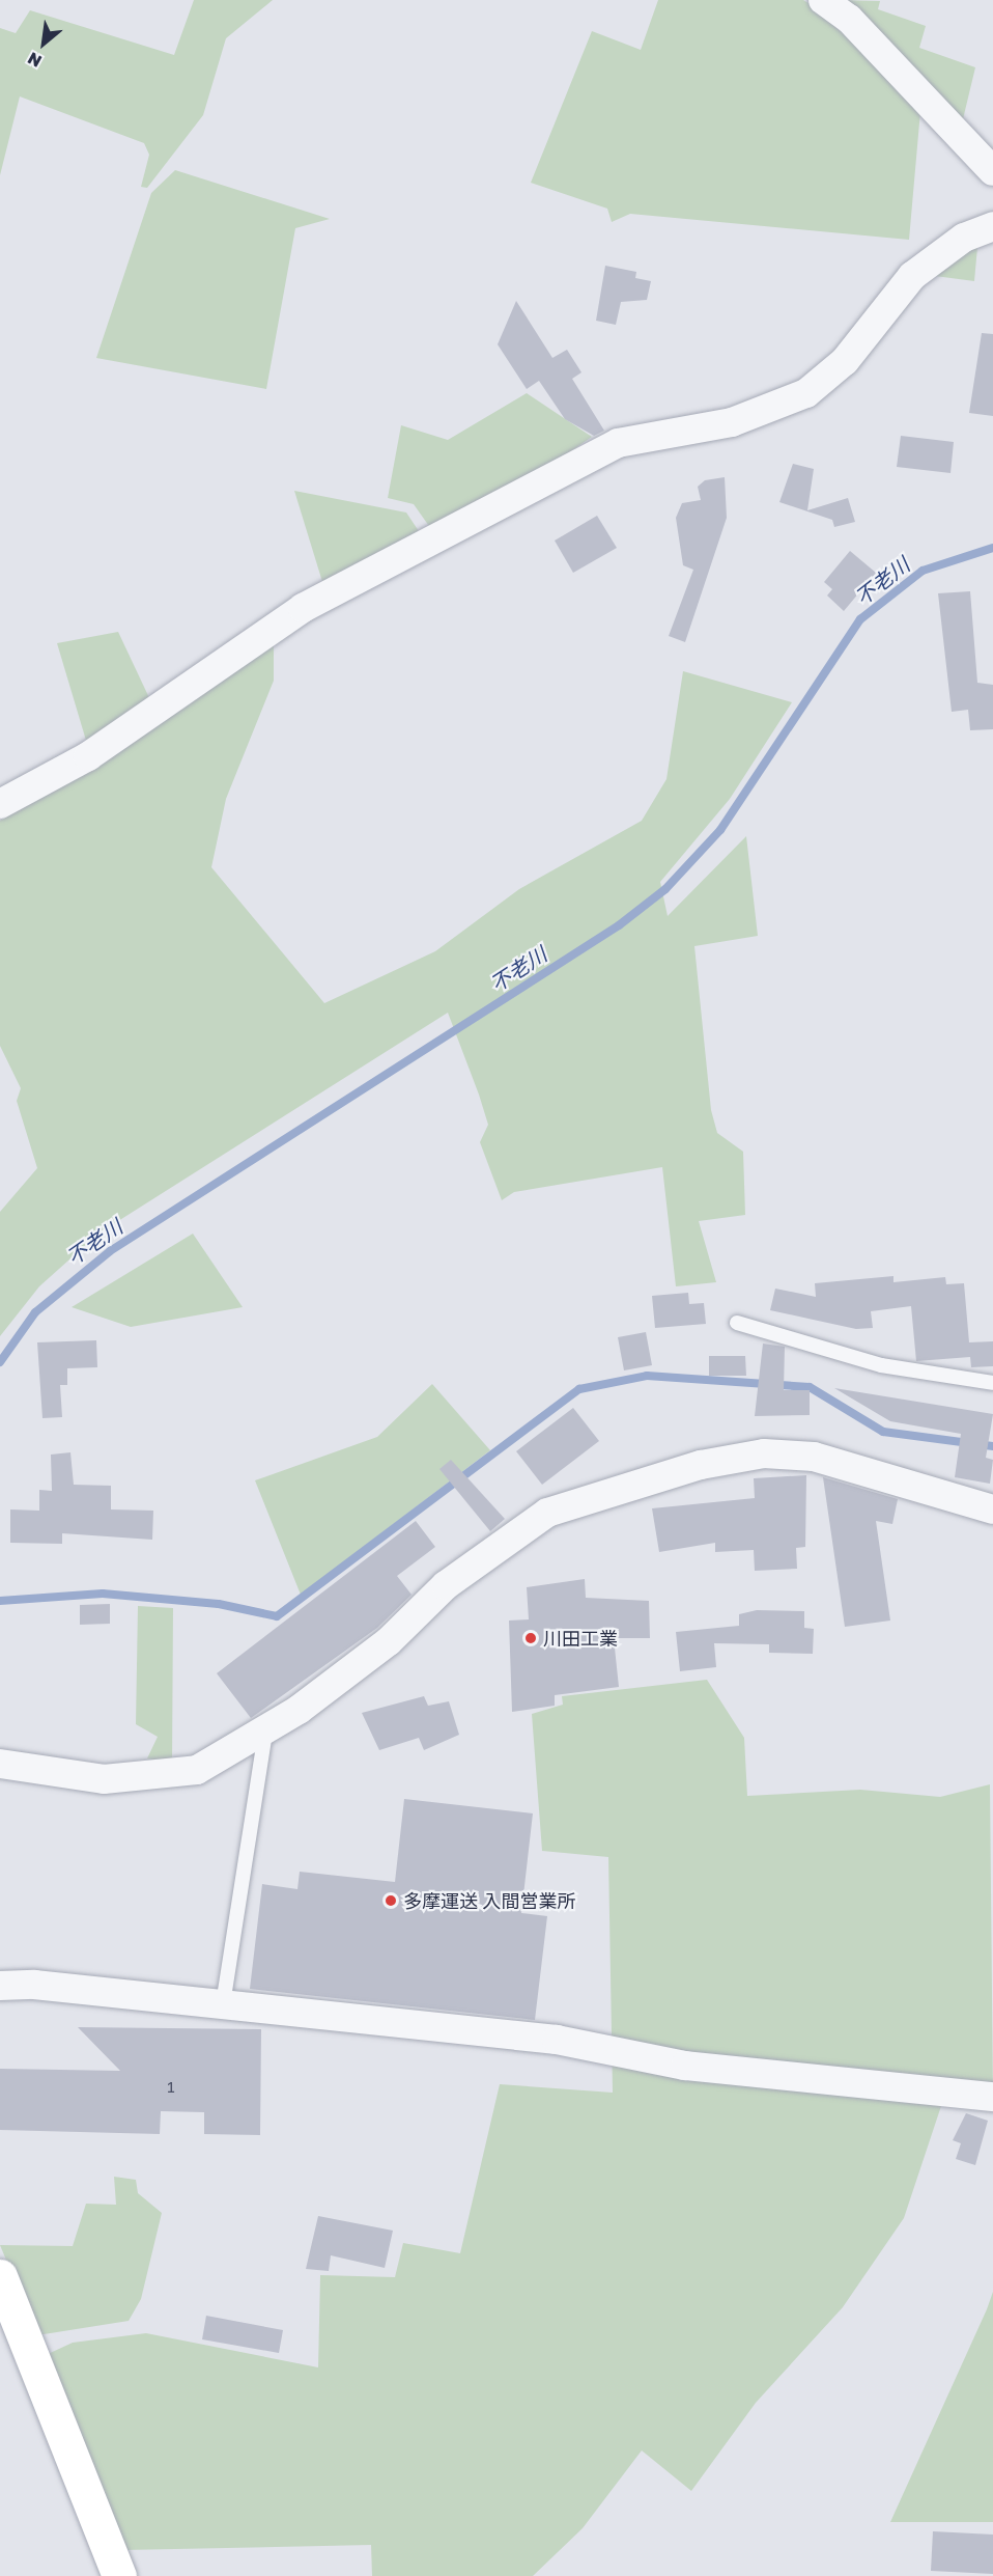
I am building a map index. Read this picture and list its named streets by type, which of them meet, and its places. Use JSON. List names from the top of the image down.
{
  "water": ["不老川"],
  "places": ["川田工業", "多摩運送 入間営業所"],
  "house_numbers": ["1"],
  "north": "bottom left"
}
